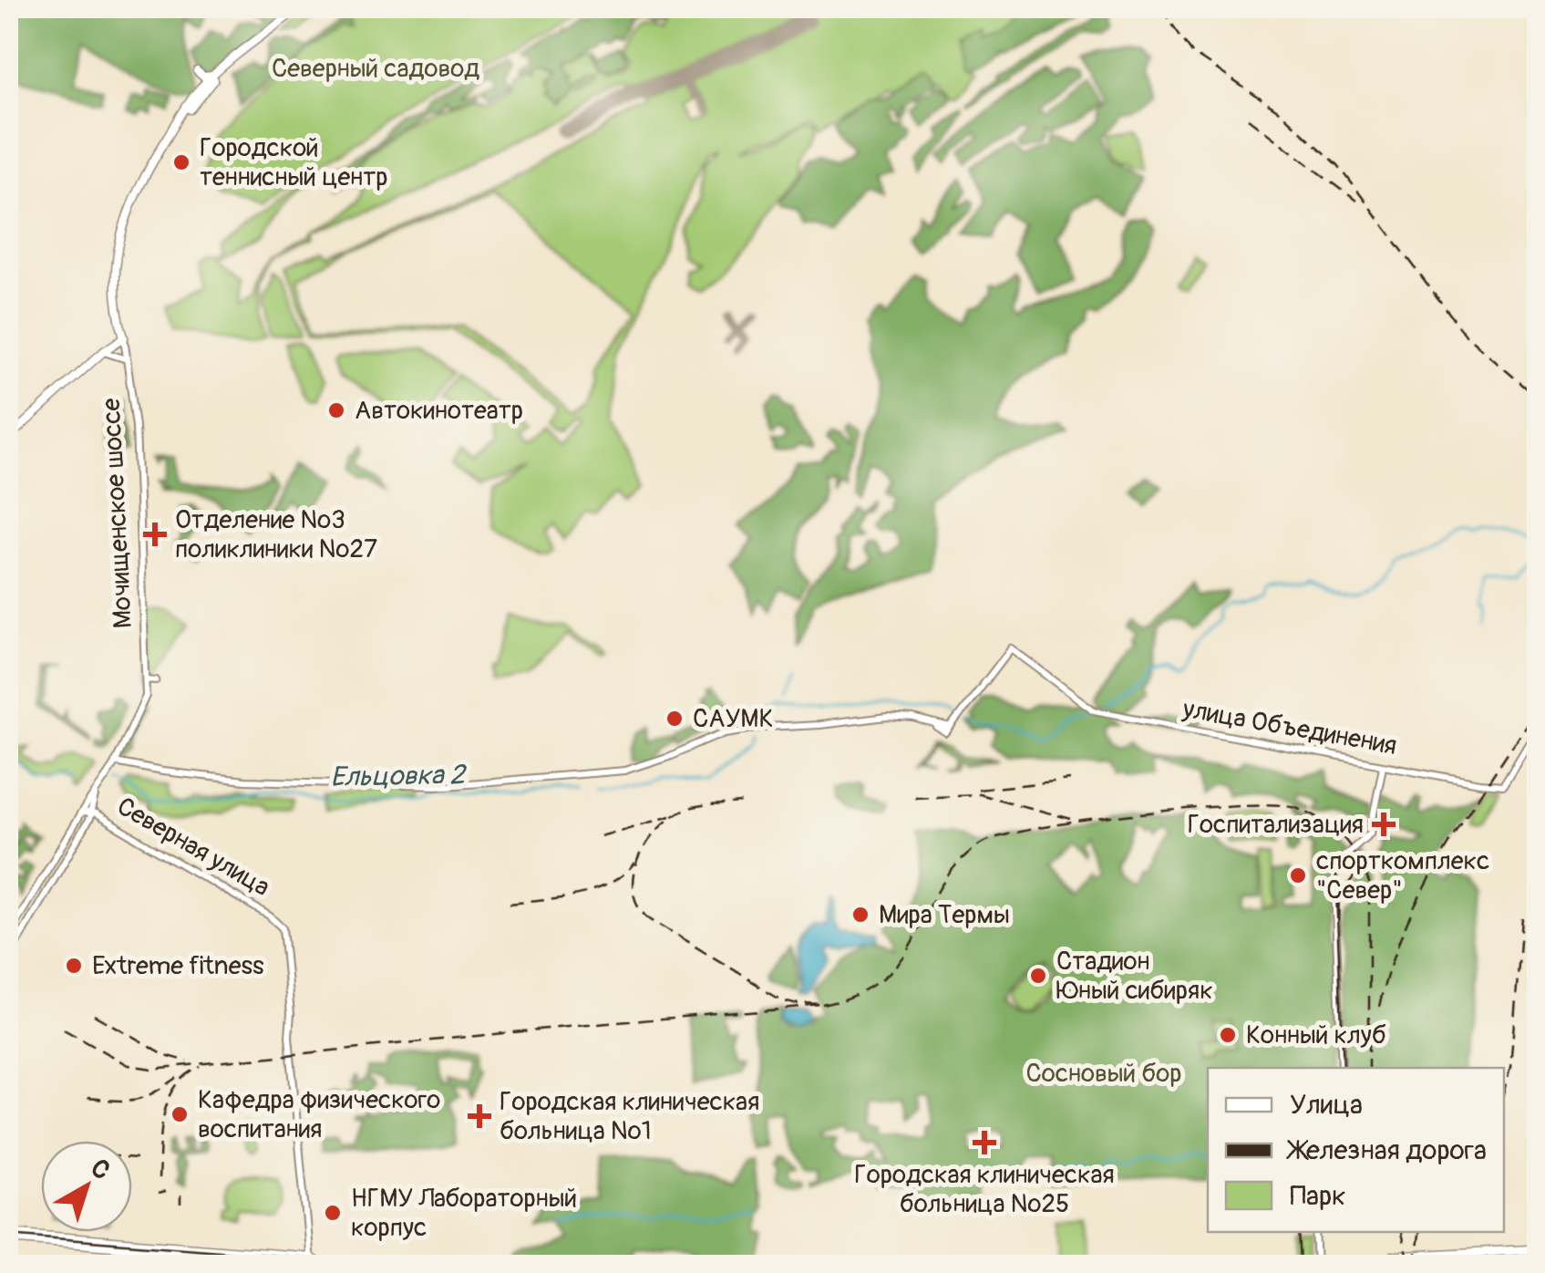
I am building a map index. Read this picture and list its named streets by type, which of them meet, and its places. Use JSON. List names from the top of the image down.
{
  "streets": {
    "main road": ["Мочищенское шоссе", "улица Объединения", "Северная улица"]
  },
  "crossings": [
    ["Мочищенское шоссе", "улица Объединения"]
  ],
  "water": ["Ельцовка 2"],
  "parks": ["Северный садовод", "Сосновый бор"],
  "places": {
    "other": [
      "Городской теннисный центр",
      "Автокинотеатр",
      "САУМК",
      "спорткомплекс \"Север\"",
      "Мира Термы",
      "Extreme fitness",
      "Стадион Юный сибиряк",
      "Конный клуб",
      "Кафедра физического воспитания",
      "НГМУ Лабораторный корпус"
    ],
    "health": [
      "Отделение №3 поликлиники №27",
      "Госпитализация",
      "Городская клиническая больница №1",
      "Городская клиническая больница №25"
    ]
  },
  "legend": ["Улица", "Железная дорога", "Парк"],
  "north": "top right"
}
